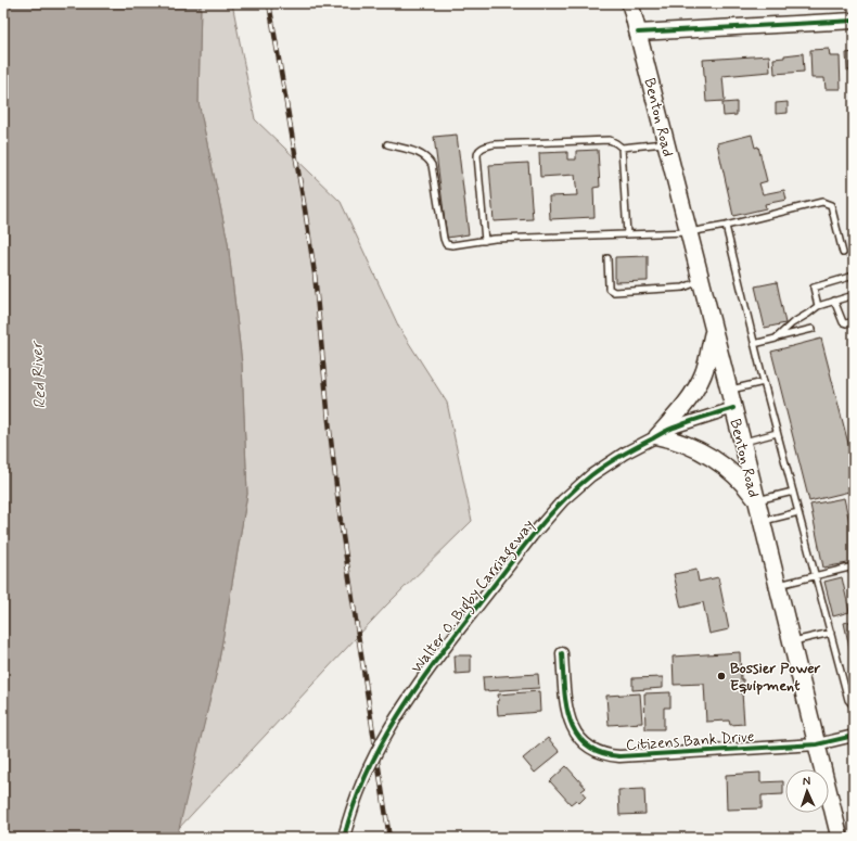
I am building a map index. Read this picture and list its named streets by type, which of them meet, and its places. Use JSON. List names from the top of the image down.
{
  "streets": {
    "main road": ["Benton Road"],
    "street": ["Walter O. Bigby Carriageway", "Citizens Bank Drive"]
  },
  "crossings": [
    ["Benton Road", "Walter O. Bigby Carriageway"],
    ["Benton Road", "Citizens Bank Drive"]
  ],
  "water": ["Red River"],
  "places": ["Bossier Power Equipment"],
  "north": "top"
}
